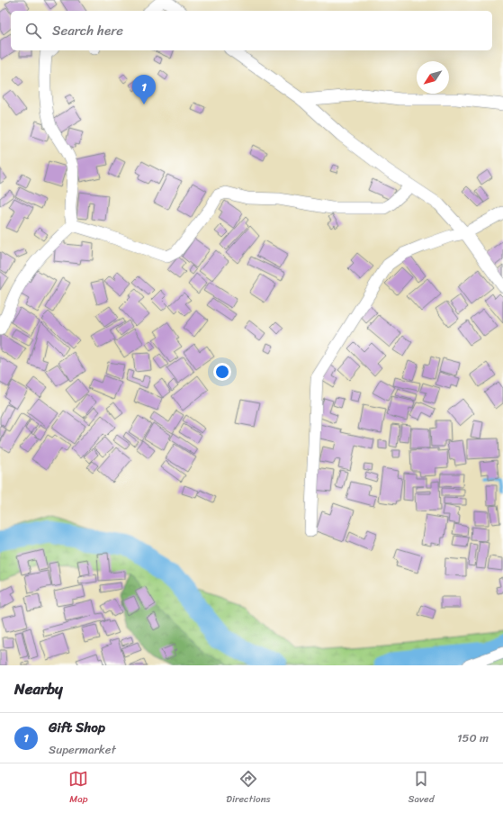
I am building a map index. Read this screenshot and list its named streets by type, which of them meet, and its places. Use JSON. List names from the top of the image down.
{
  "north": "bottom left",
  "page": {
    "search": "Search here",
    "pins": "1",
    "heading": "Nearby",
    "list": [
      {
        "mark": "1",
        "name": "Gift Shop",
        "note": "Supermarket",
        "value": "150 m"
      }
    ],
    "nav": ["Map", "Directions", "Saved"]
  }
}
